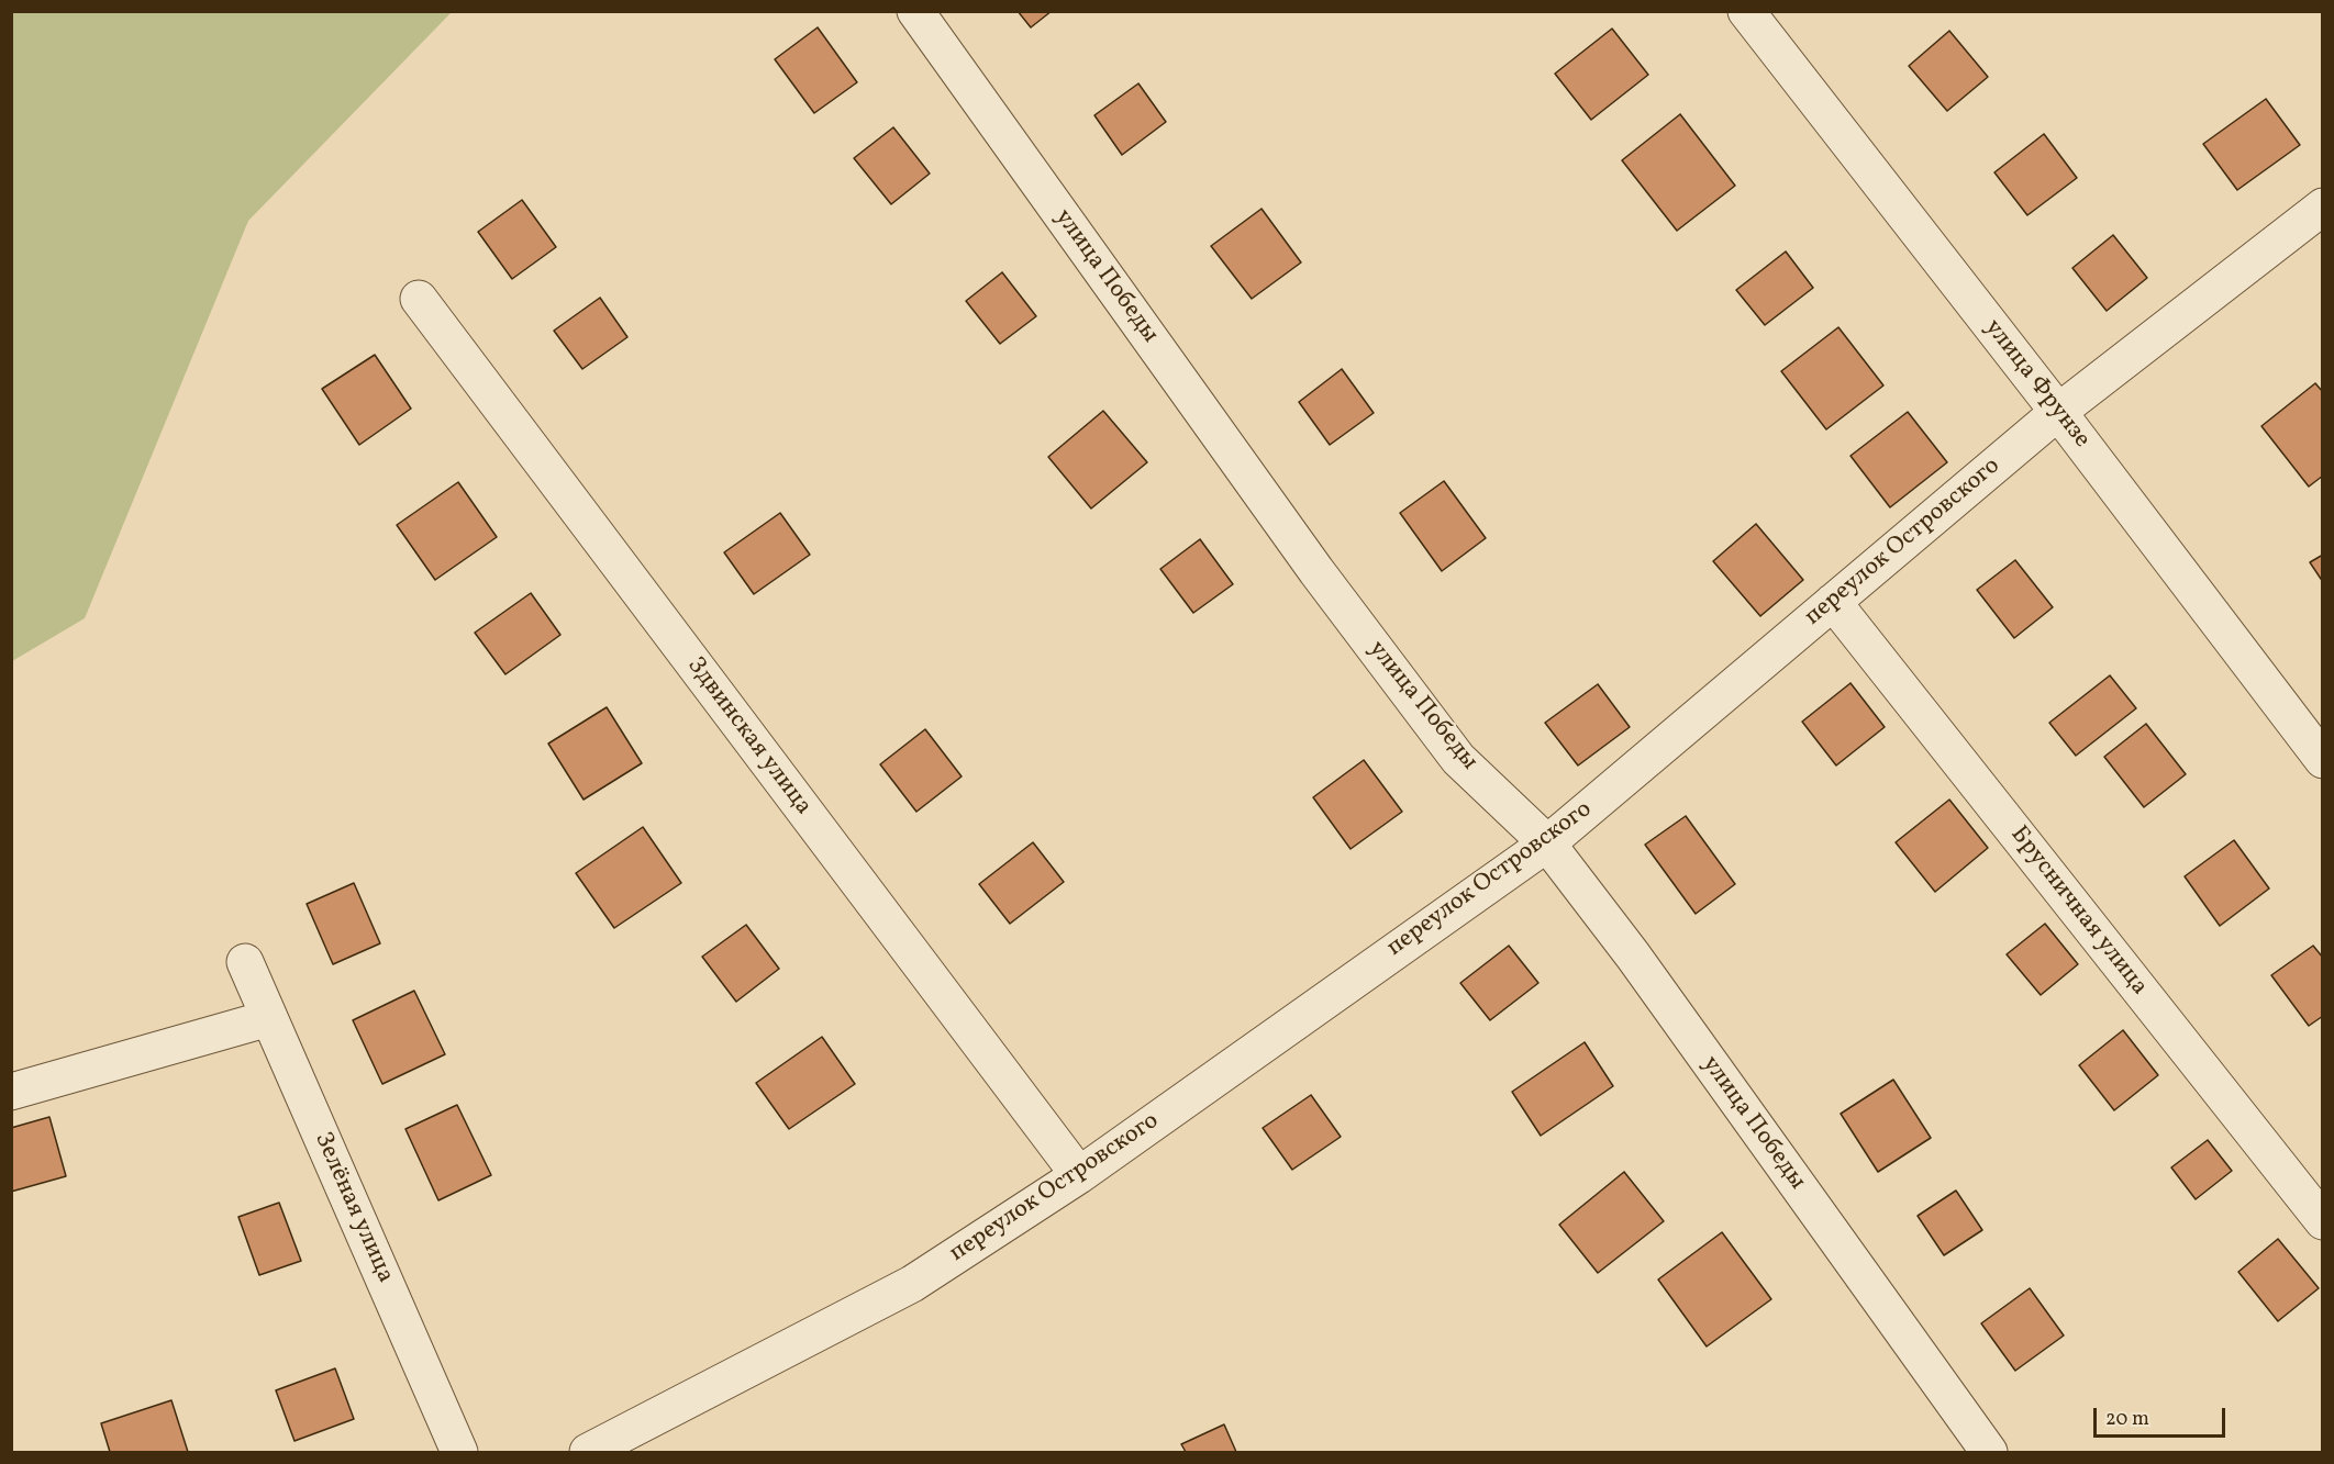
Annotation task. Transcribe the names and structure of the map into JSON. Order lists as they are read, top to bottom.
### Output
{
  "streets": {
    "street": [
      "улица Победы",
      "улица Фрунзе",
      "переулок Островского",
      "Здвинская улица",
      "Брусничная улица",
      "Зелёная улица"
    ]
  },
  "crossings": [
    ["улица Победы", "переулок Островского"],
    ["улица Фрунзе", "переулок Островского"],
    ["переулок Островского", "Здвинская улица"],
    ["переулок Островского", "Брусничная улица"]
  ],
  "scale_bar": "20 m"
}
